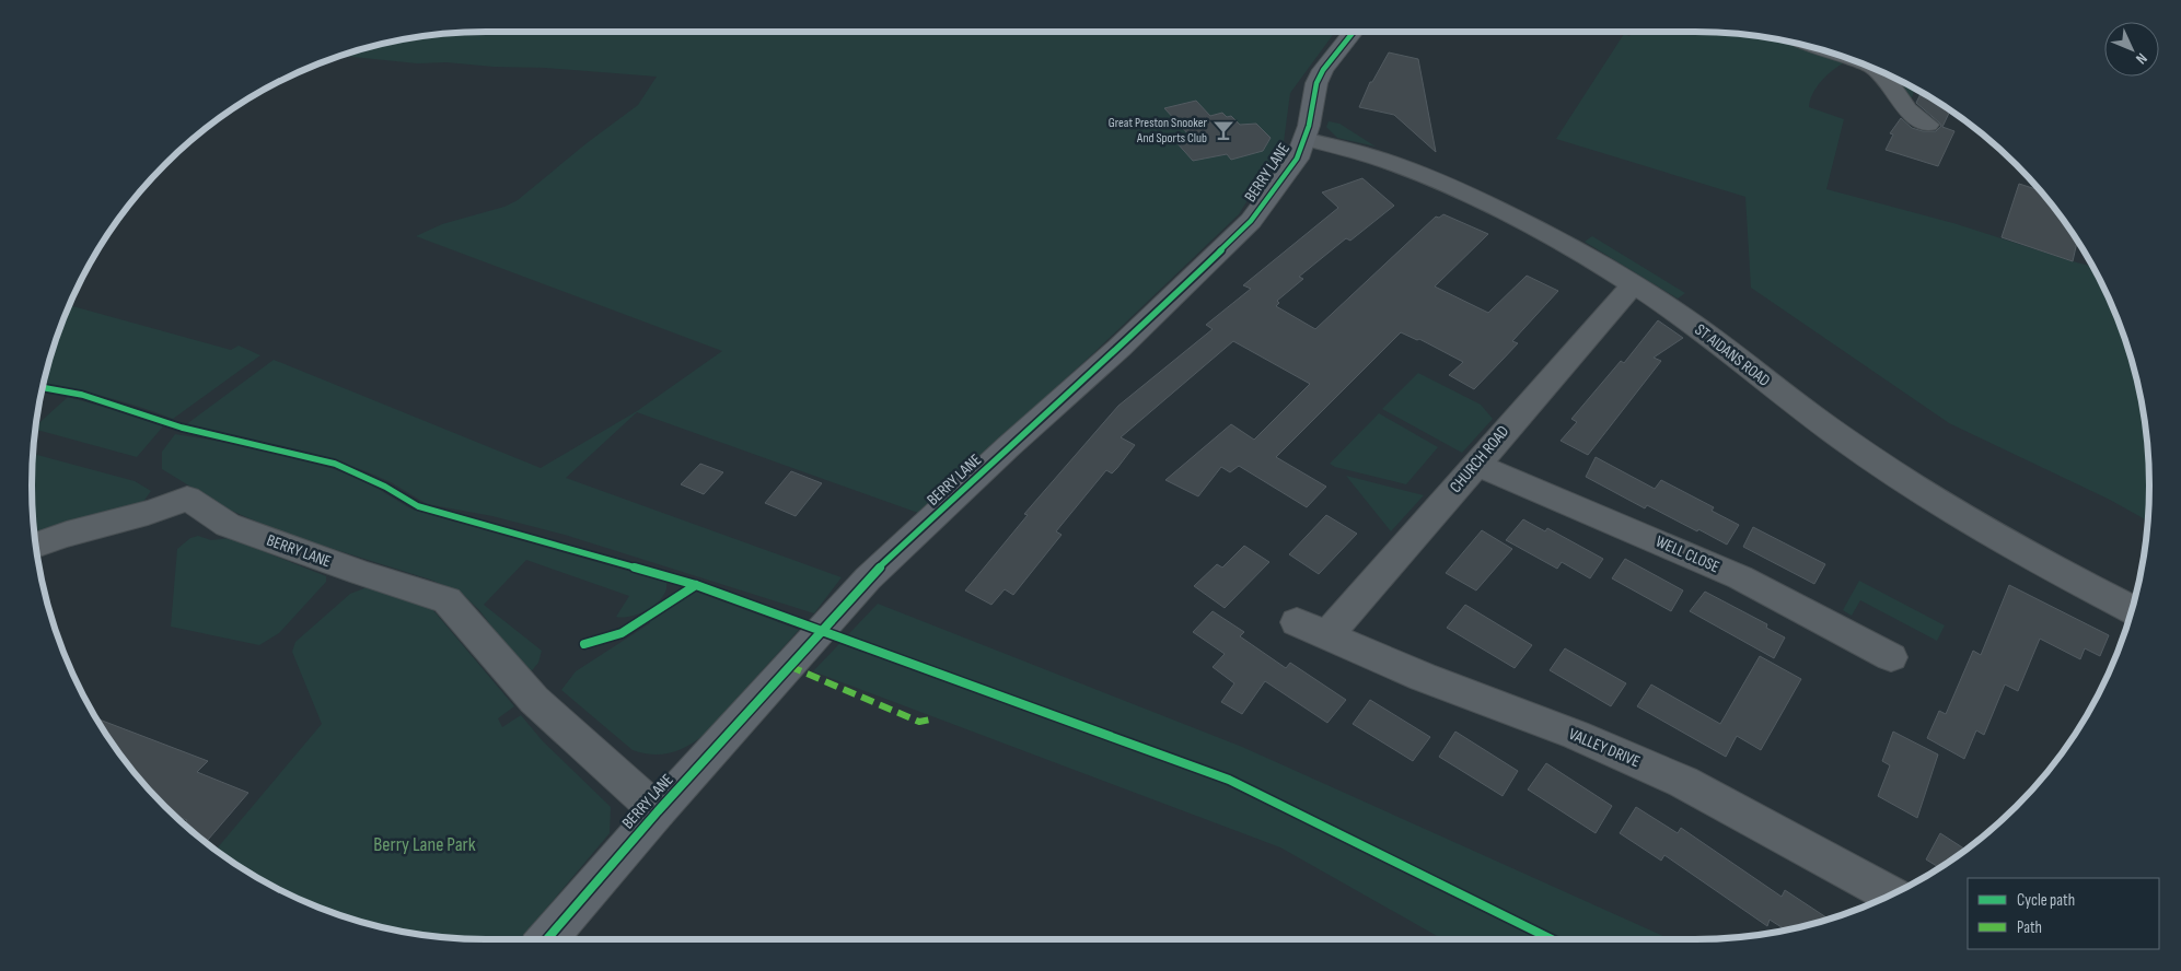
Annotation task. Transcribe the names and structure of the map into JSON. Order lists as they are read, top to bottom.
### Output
{
  "streets": {
    "street": [
      "BERRY LANE",
      "ST AIDANS ROAD",
      "CHURCH ROAD",
      "WELL CLOSE",
      "VALLEY DRIVE"
    ]
  },
  "crossings": [
    ["BERRY LANE", "ST AIDANS ROAD"],
    ["ST AIDANS ROAD", "CHURCH ROAD"],
    ["CHURCH ROAD", "WELL CLOSE"],
    ["CHURCH ROAD", "VALLEY DRIVE"]
  ],
  "parks": ["Berry Lane Park"],
  "places": {
    "bar": ["Great Preston Snooker And Sports Club"]
  },
  "legend": ["Cycle path", "Path"],
  "north": "bottom right"
}
